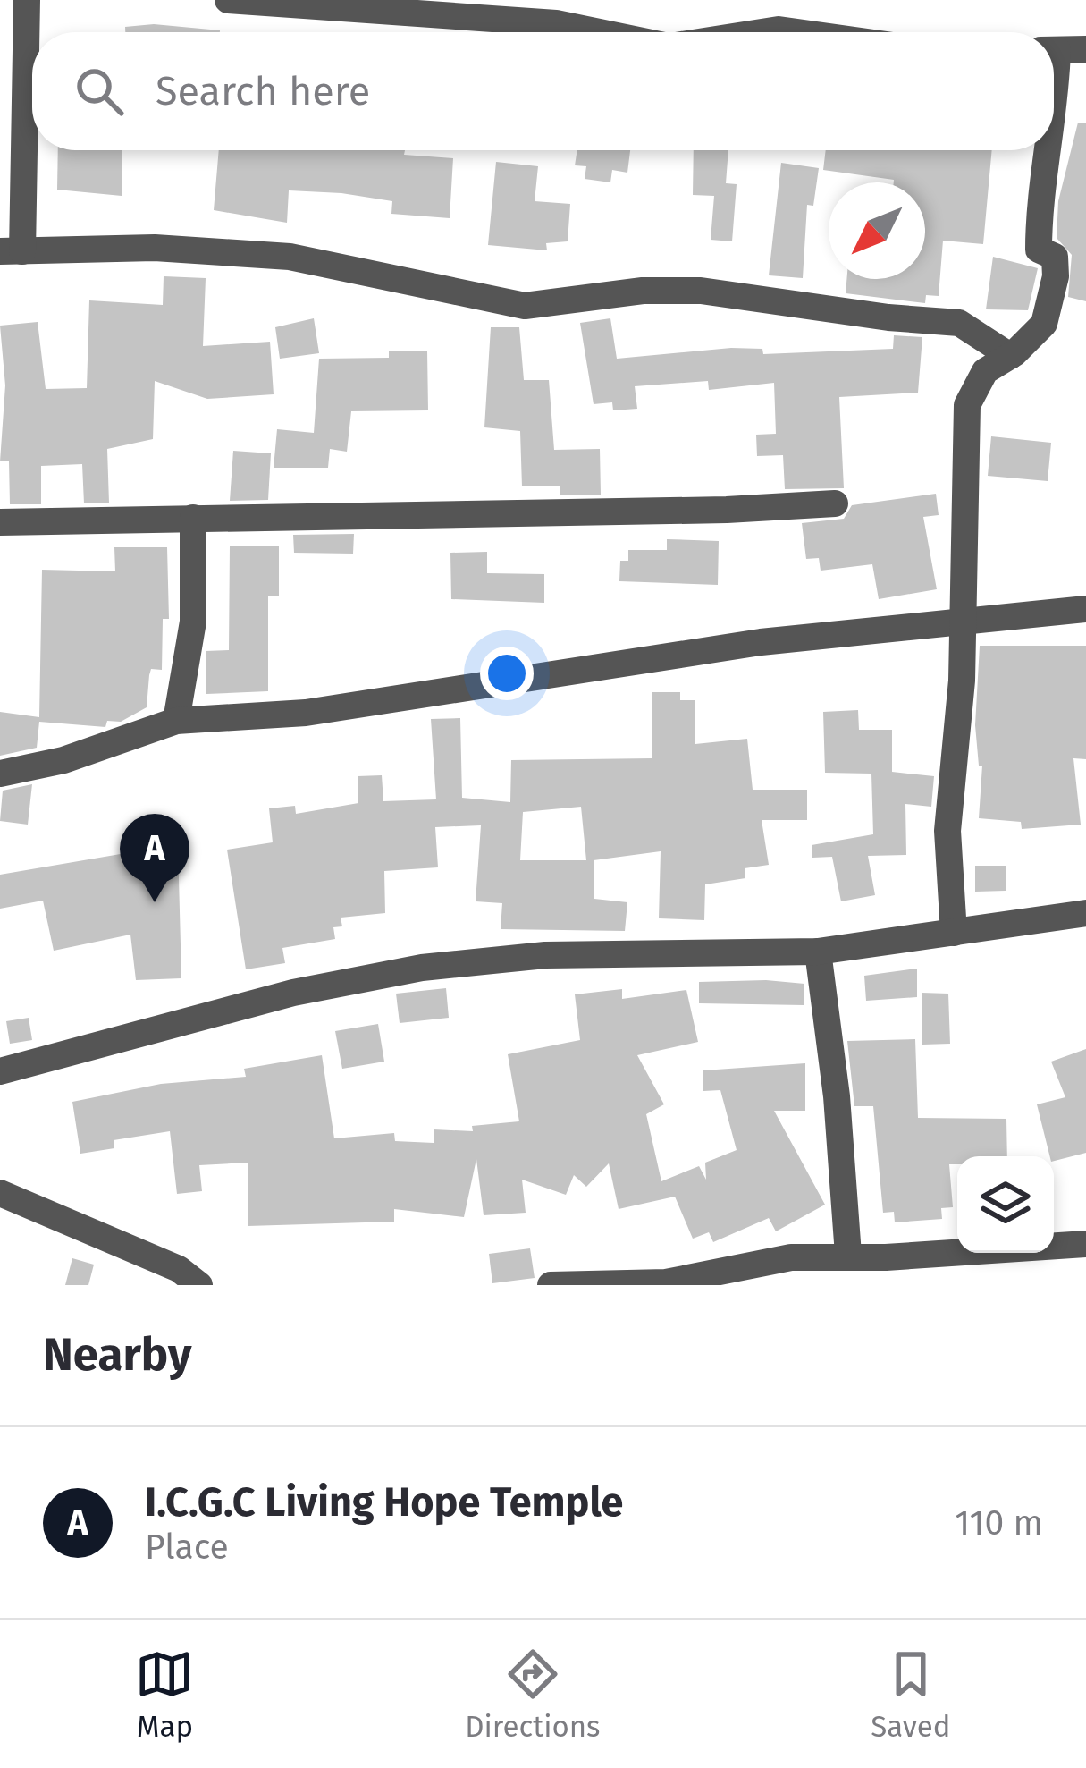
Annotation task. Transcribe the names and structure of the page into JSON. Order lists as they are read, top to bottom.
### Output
{
  "north": "bottom left",
  "page": {
    "search": "Search here",
    "pins": "A",
    "heading": "Nearby",
    "list": [
      {
        "mark": "A",
        "name": "I.C.G.C Living Hope Temple",
        "note": "Place",
        "value": "110 m"
      }
    ],
    "nav": ["Map", "Directions", "Saved"]
  }
}
